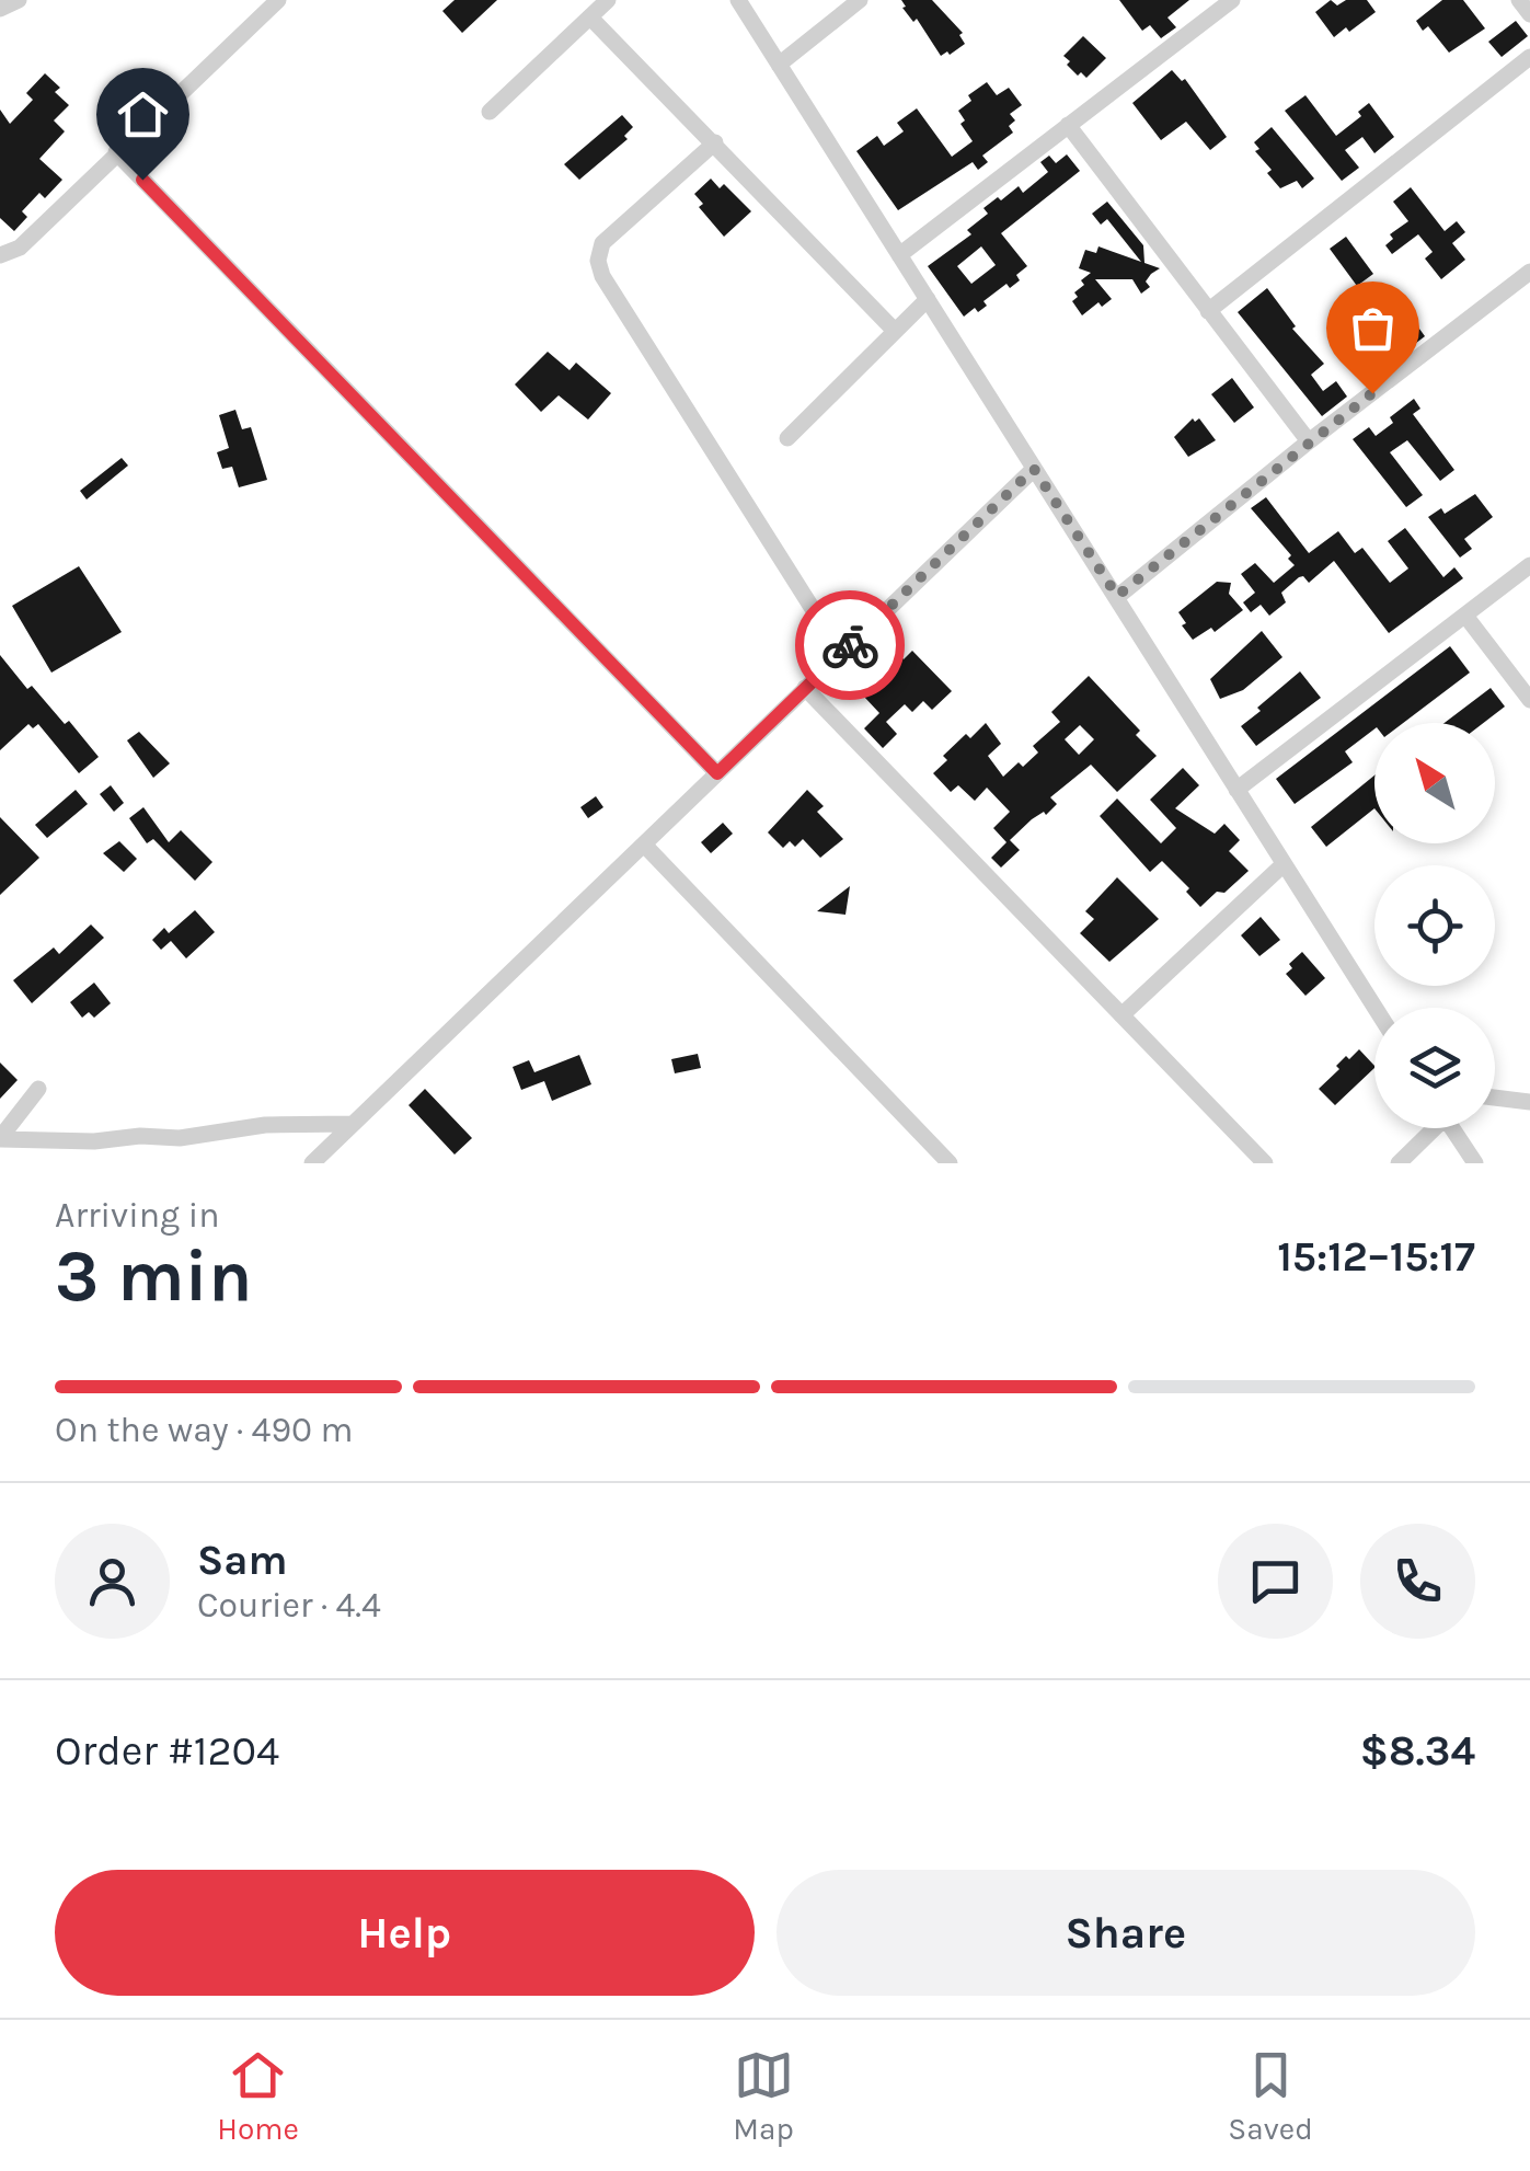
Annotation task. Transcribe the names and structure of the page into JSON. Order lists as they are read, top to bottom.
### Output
{
  "north": "top left",
  "page": {
    "heading": ["3 min", "Arriving in", "15:12–15:17"],
    "panel": [
      "Sam",
      "Courier · 4.4",
      "Order #1204",
      "$8.34"
    ],
    "bar": "On the way · 490 m",
    "buttons": ["Help", "Share"],
    "tabs": ["Home", "Map", "Saved"]
  }
}
